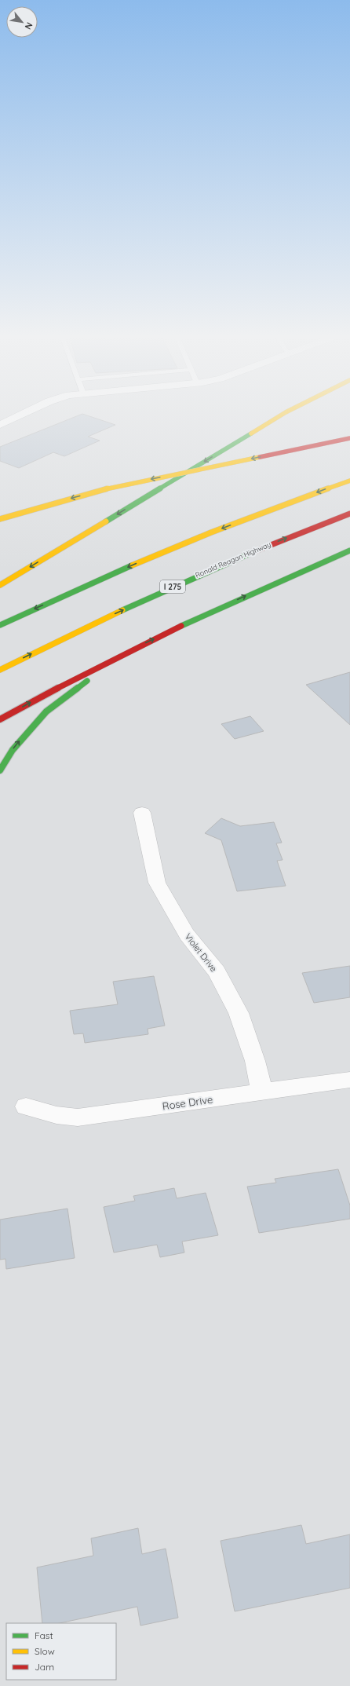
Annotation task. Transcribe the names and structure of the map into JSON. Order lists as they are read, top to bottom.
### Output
{
  "streets": {
    "highway": ["Ronald Reagan Highway", "I 275"],
    "street": ["Violet Drive", "Rose Drive"]
  },
  "crossings": [
    ["Violet Drive", "Rose Drive"]
  ],
  "legend": ["Fast", "Slow", "Jam"],
  "north": "bottom right"
}
